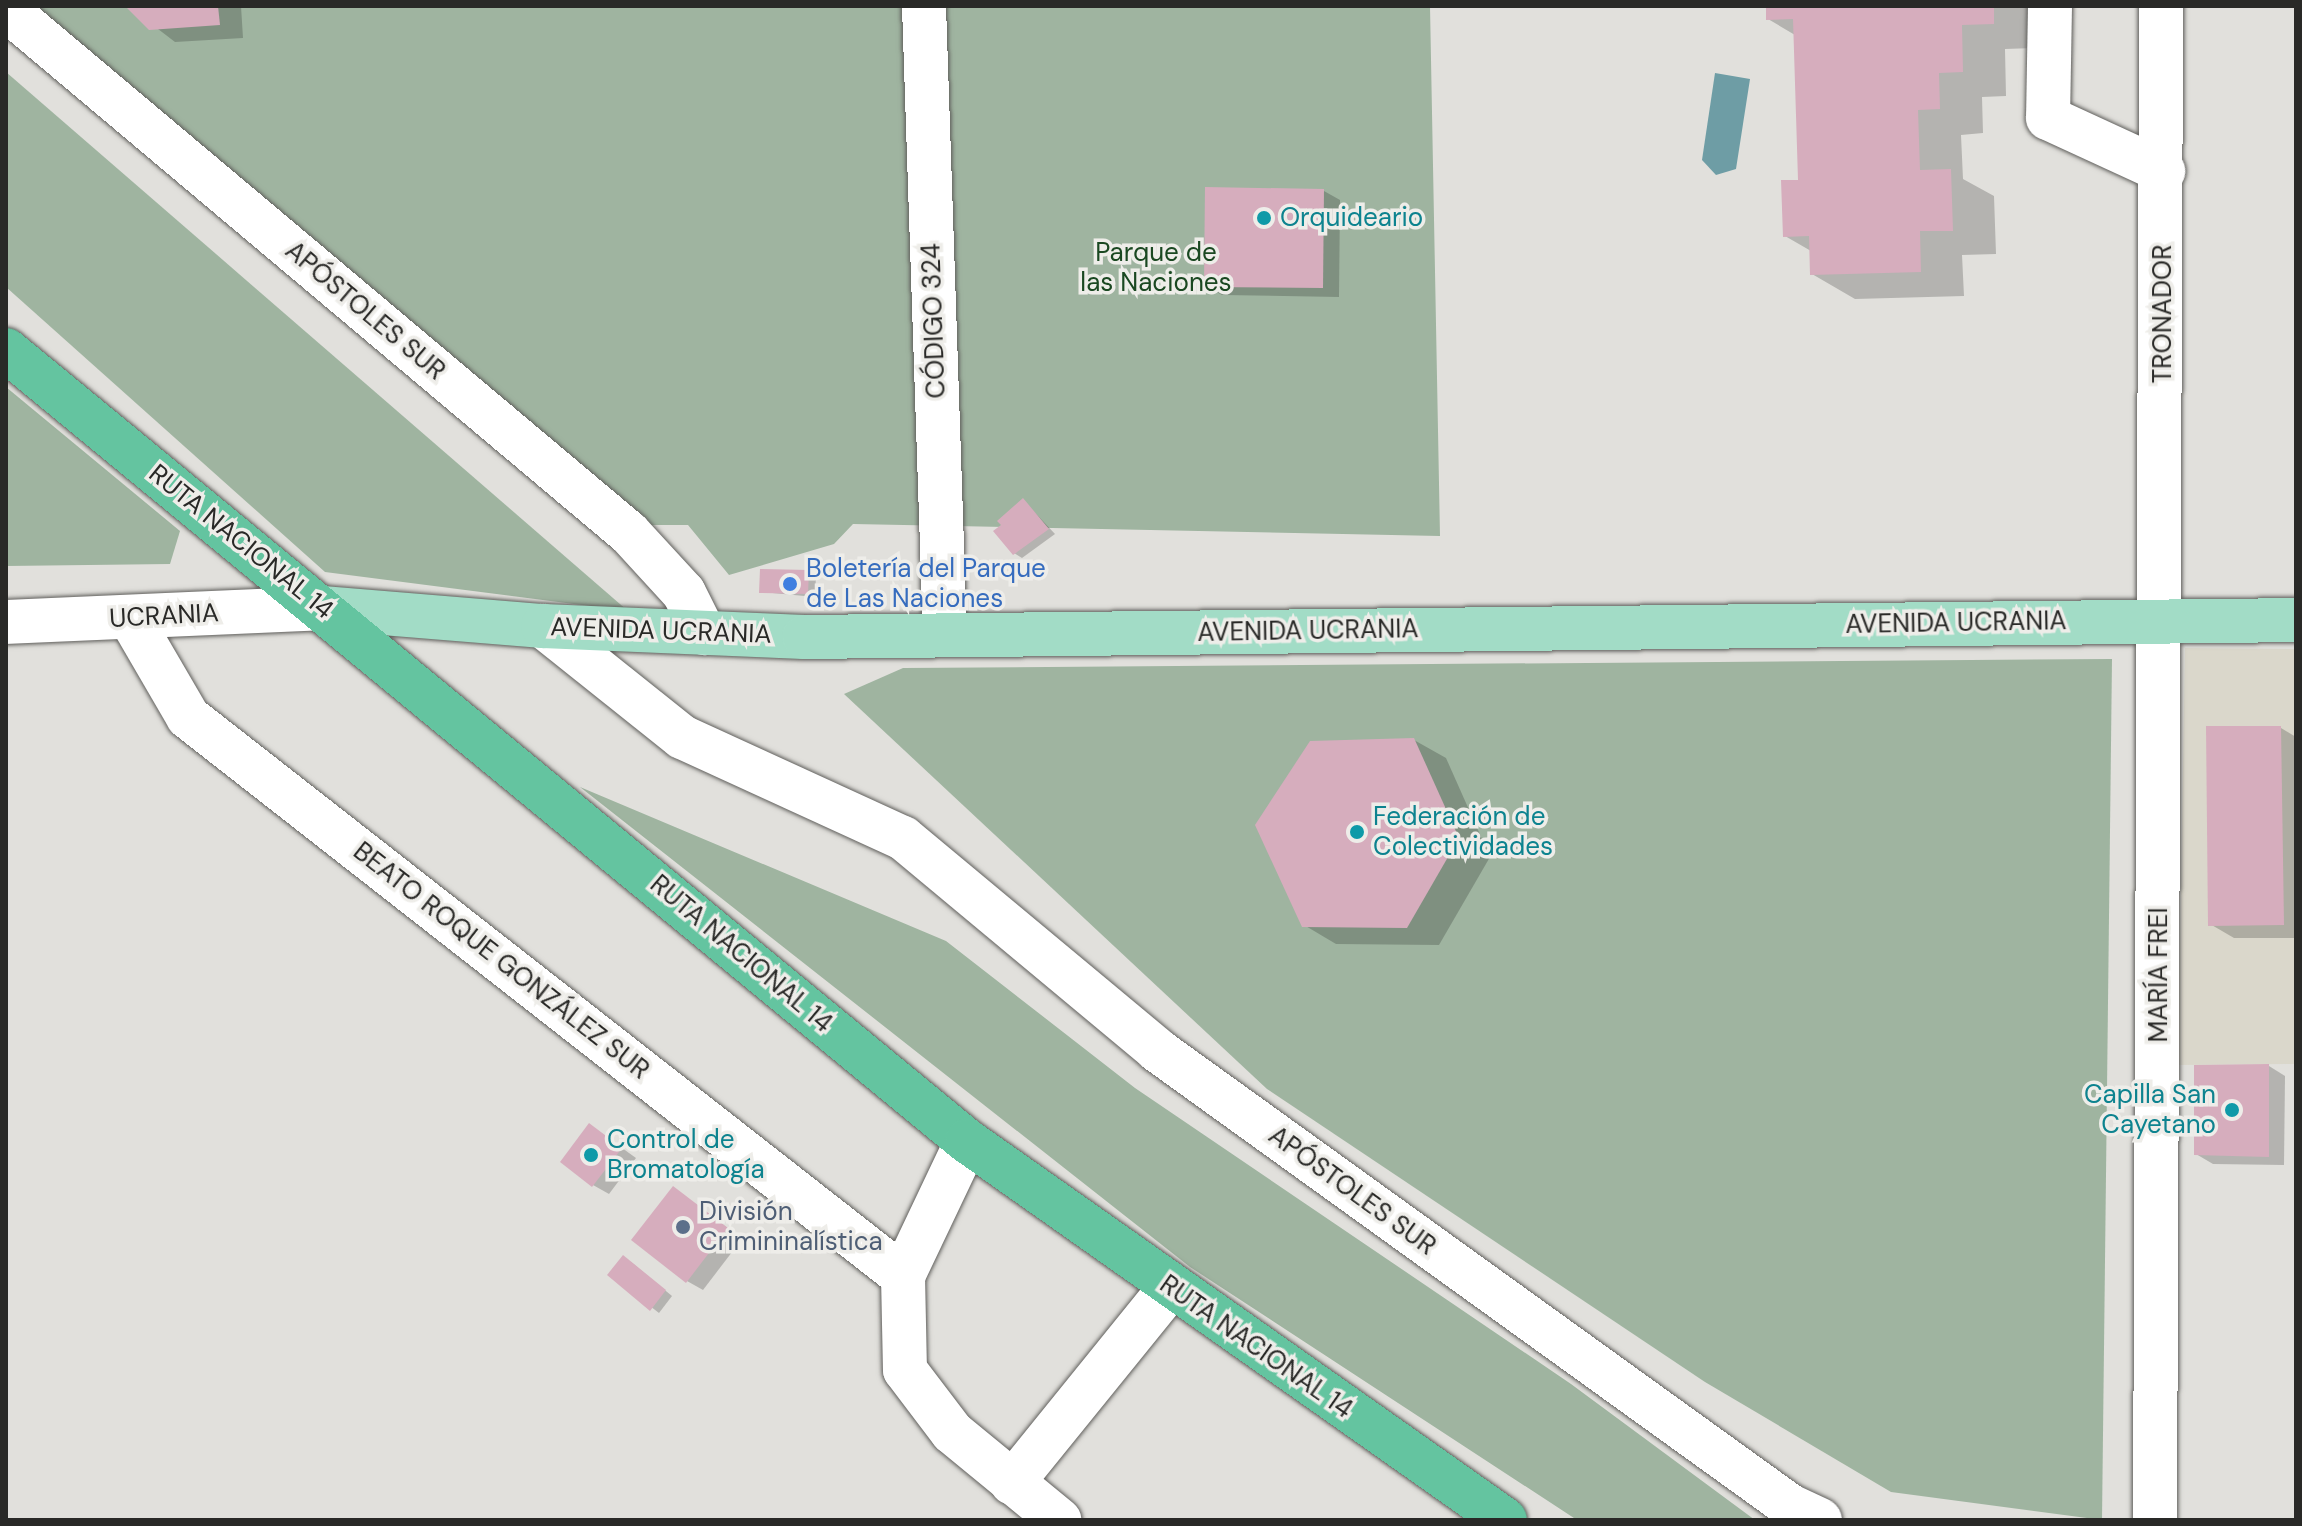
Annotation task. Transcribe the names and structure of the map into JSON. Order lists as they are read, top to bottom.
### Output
{
  "streets": {
    "highway": ["RUTA NACIONAL 14"],
    "main road": ["AVENIDA UCRANIA"],
    "street": [
      "APÓSTOLES SUR",
      "TRONADOR",
      "CÓDIGO 324",
      "UCRANIA",
      "BEATO ROQUE GONZÁLEZ SUR",
      "MARÍA FREI"
    ]
  },
  "crossings": [
    ["APÓSTOLES SUR", "AVENIDA UCRANIA"],
    ["TRONADOR", "AVENIDA UCRANIA"],
    ["TRONADOR", "MARÍA FREI"],
    ["CÓDIGO 324", "AVENIDA UCRANIA"],
    ["RUTA NACIONAL 14", "UCRANIA"],
    ["RUTA NACIONAL 14", "AVENIDA UCRANIA"],
    ["UCRANIA", "AVENIDA UCRANIA"],
    ["UCRANIA", "BEATO ROQUE GONZÁLEZ SUR"],
    ["AVENIDA UCRANIA", "MARÍA FREI"]
  ],
  "parks": ["Parque de las Naciones"],
  "places": [
    "Orquideario",
    "Boletería del Parque de Las Naciones",
    "Federación de Colectividades",
    "Capilla San Cayetano",
    "Control de Bromatología",
    "División Crimininalística"
  ]
}
